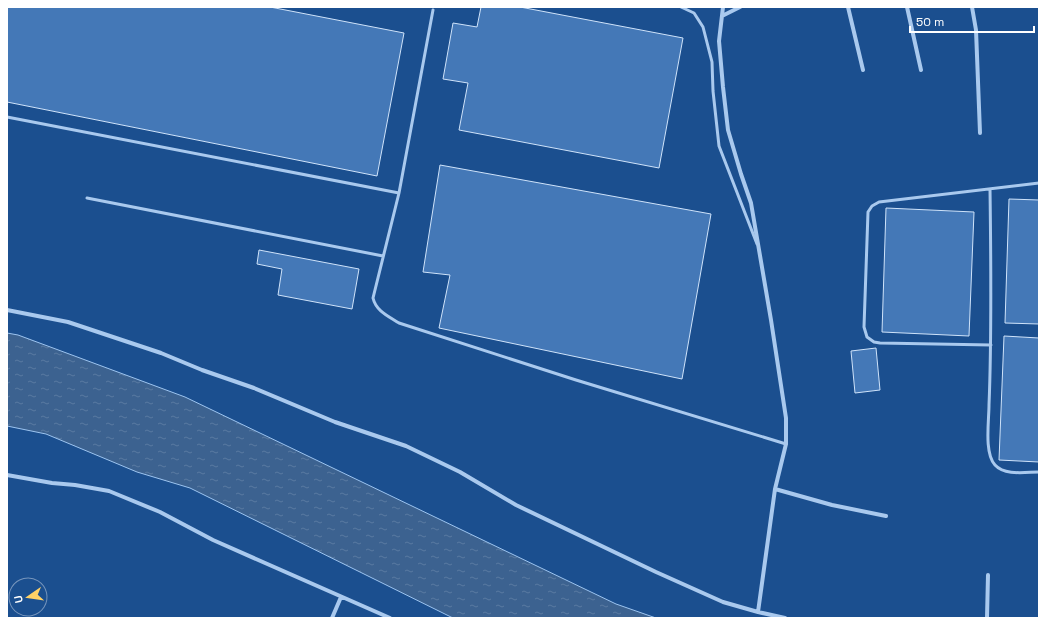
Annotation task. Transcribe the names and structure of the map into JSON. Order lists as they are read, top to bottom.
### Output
{
  "scale_bar": "50 m",
  "north": "left"
}
